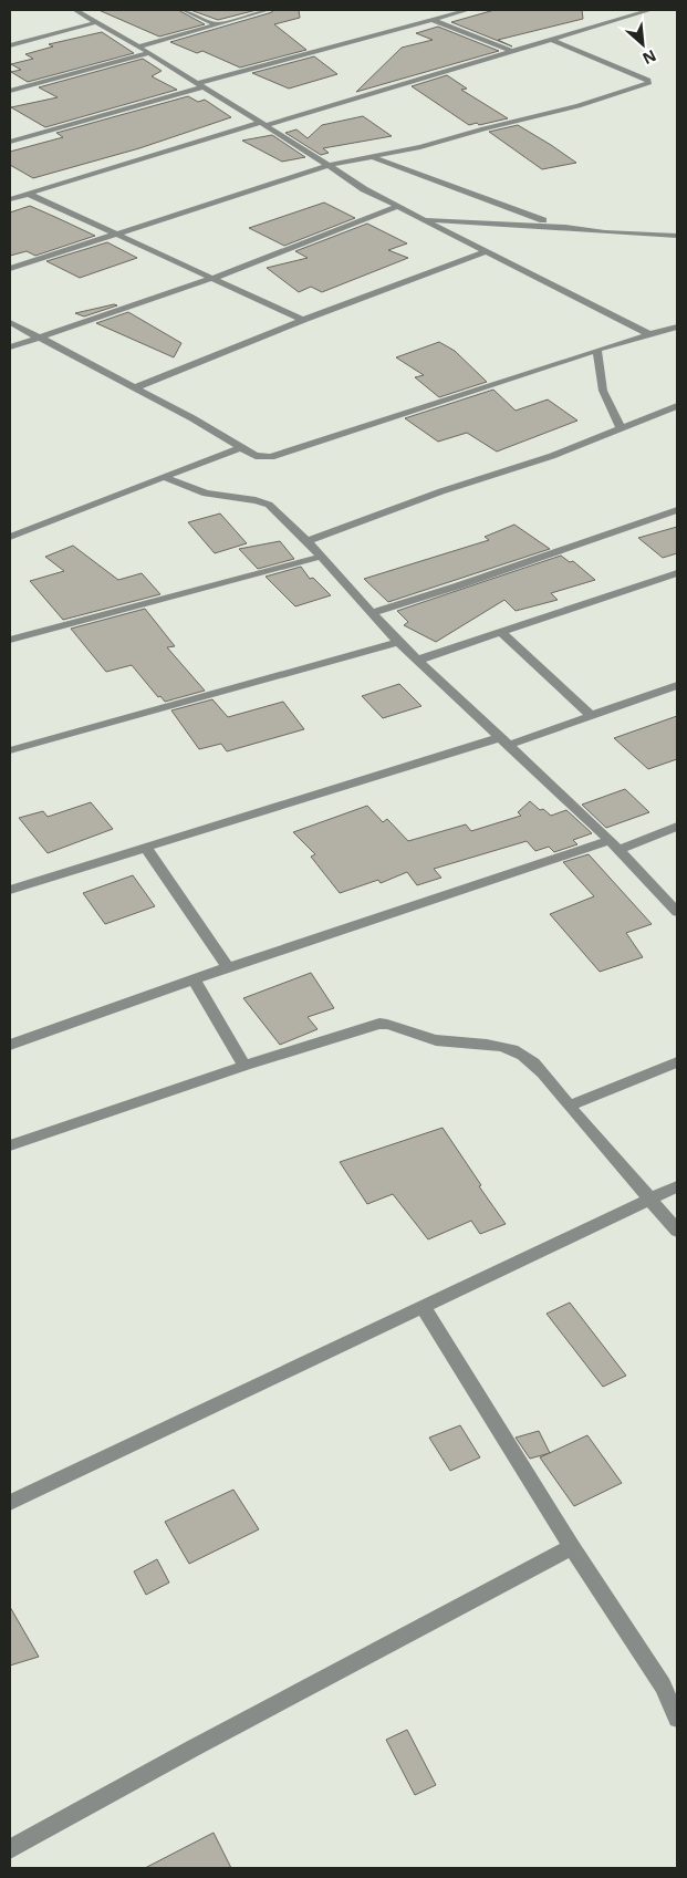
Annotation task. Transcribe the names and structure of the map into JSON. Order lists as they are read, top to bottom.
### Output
{
  "north": "bottom right"
}
